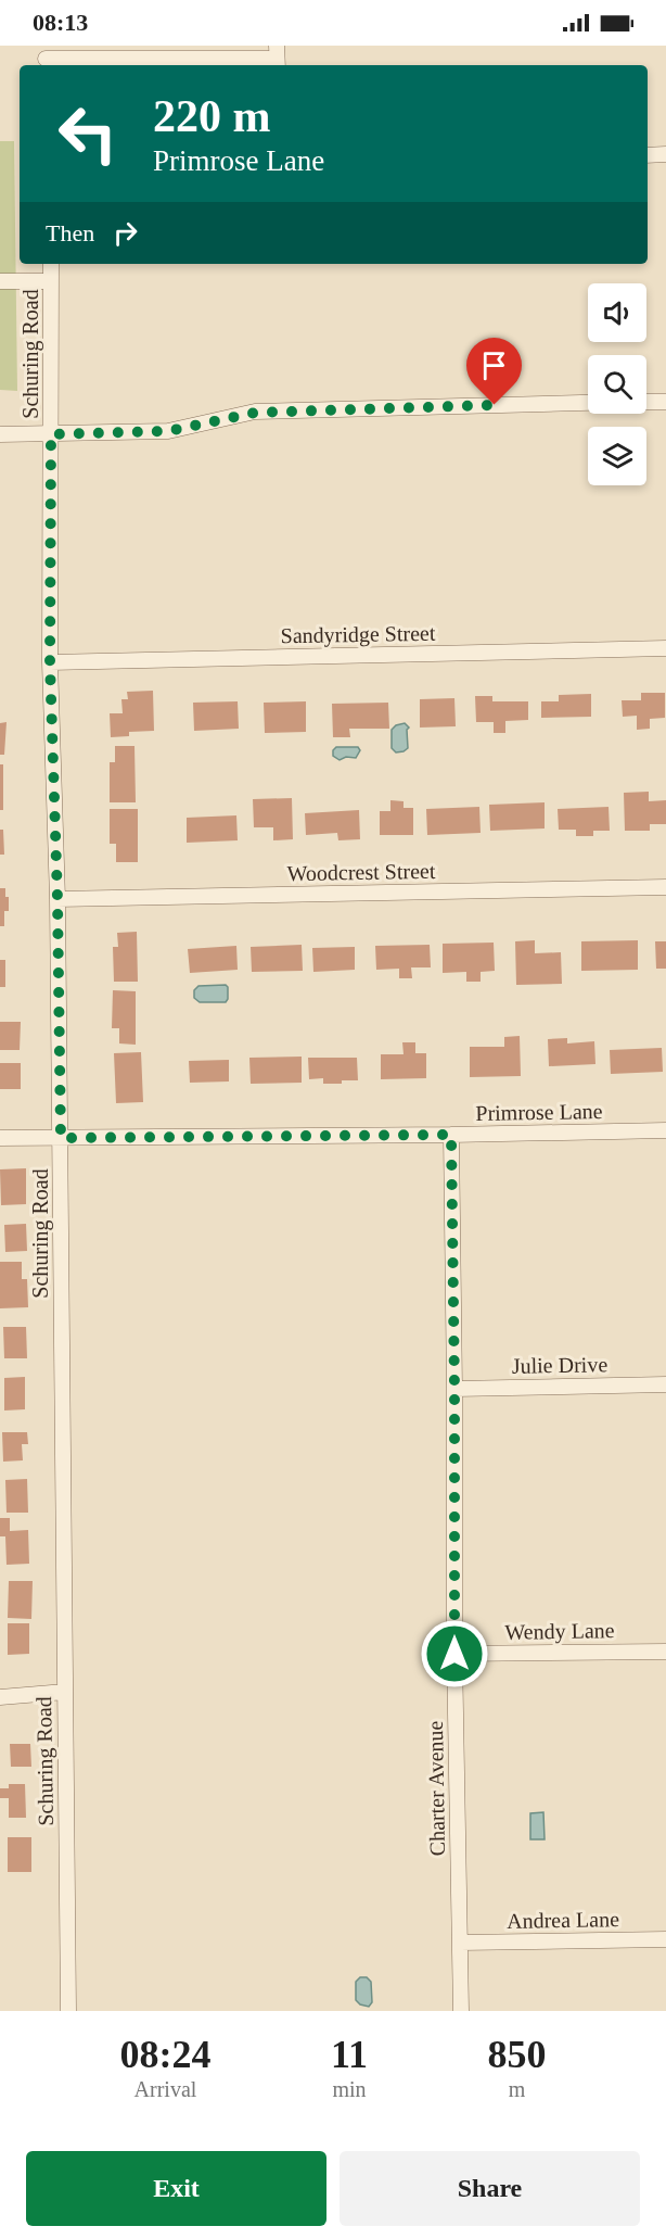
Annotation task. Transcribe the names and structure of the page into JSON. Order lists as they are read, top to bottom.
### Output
{
  "streets": {
    "street": [
      "Schuring Road",
      "Sandyridge Street",
      "Woodcrest Street",
      "Primrose Lane",
      "Julie Drive",
      "Wendy Lane",
      "Charter Avenue",
      "Andrea Lane"
    ]
  },
  "crossings": [
    ["Schuring Road", "Sandyridge Street"],
    ["Schuring Road", "Woodcrest Street"],
    ["Schuring Road", "Primrose Lane"],
    ["Primrose Lane", "Charter Avenue"],
    ["Julie Drive", "Charter Avenue"],
    ["Wendy Lane", "Charter Avenue"],
    ["Charter Avenue", "Andrea Lane"]
  ],
  "page": {
    "status": "08:13",
    "turn": ["220 m", "Primrose Lane"],
    "then": "Then",
    "eta": [
      "08:24",
      "Arrival",
      "11",
      "min",
      "850",
      "m"
    ],
    "buttons": ["Exit", "Share"]
  }
}
